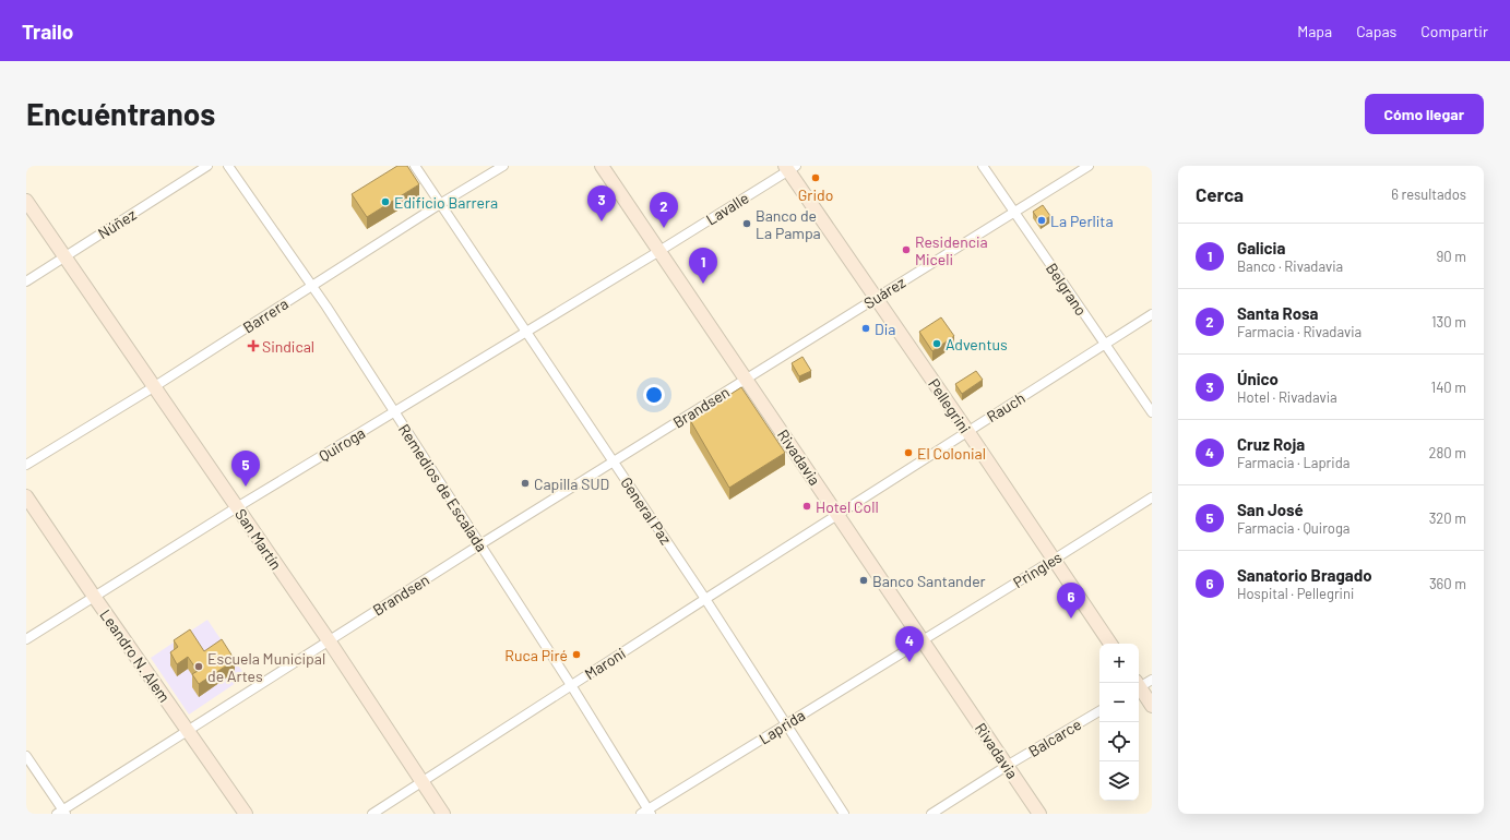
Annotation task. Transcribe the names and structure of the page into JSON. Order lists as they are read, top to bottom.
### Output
{
  "streets": {
    "main road": [
      "Pellegrini",
      "Rivadavia",
      "San Martín",
      "Leandro N. Alem"
    ],
    "street": [
      "Lavalle",
      "Núñez",
      "Belgrano",
      "Suárez",
      "Barrera",
      "Brandsen",
      "Rauch",
      "Quiroga",
      "Remedios de Escalada",
      "General Paz",
      "Pringles",
      "Maroni",
      "Laprida",
      "Balcarce"
    ]
  },
  "crossings": [
    ["Lavalle", "Pellegrini"],
    ["Lavalle", "Quiroga"],
    ["Lavalle", "Rivadavia"],
    ["Núñez", "San Martín"],
    ["Belgrano", "Suárez"],
    ["Belgrano", "Rauch"],
    ["Suárez", "Pellegrini"],
    ["Suárez", "Brandsen"],
    ["Suárez", "Rivadavia"],
    ["Barrera", "Remedios de Escalada"],
    ["Barrera", "General Paz"],
    ["Barrera", "San Martín"],
    ["Pellegrini", "Rauch"],
    ["Pellegrini", "Pringles"],
    ["Brandsen", "Rivadavia"],
    ["Brandsen", "Remedios de Escalada"],
    ["Brandsen", "General Paz"],
    ["Brandsen", "San Martín"],
    ["Brandsen", "Leandro N. Alem"],
    ["Rauch", "Rivadavia"],
    ["Rauch", "Maroni"],
    ["Quiroga", "Rivadavia"],
    ["Quiroga", "Remedios de Escalada"],
    ["Quiroga", "General Paz"],
    ["Quiroga", "San Martín"],
    ["Quiroga", "Leandro N. Alem"],
    ["Rivadavia", "Pringles"],
    ["Rivadavia", "Maroni"],
    ["Rivadavia", "Laprida"],
    ["Rivadavia", "Balcarce"],
    ["Remedios de Escalada", "Maroni"],
    ["Remedios de Escalada", "Laprida"],
    ["General Paz", "Maroni"],
    ["General Paz", "Laprida"],
    ["San Martín", "Maroni"],
    ["Pringles", "Laprida"]
  ],
  "places": {
    "other": [
      "Grido",
      "Edificio Barrera",
      "La Perlita",
      "Banco de La Pampa",
      "Residencia Miceli",
      "Dia",
      "Adventus",
      "El Colonial",
      "Capilla SUD",
      "Hotel Coll",
      "Banco Santander",
      "Ruca Piré",
      "Escuela Municipal de Artes"
    ],
    "health": ["Sindical"]
  },
  "page": {
    "header": "Trailo",
    "nav": ["Mapa", "Capas", "Compartir"],
    "buttons": "Cómo llegar",
    "title": "Encuéntranos",
    "heading": ["Cerca", "6 resultados"],
    "pins": [
      "3",
      "2",
      "1",
      "5",
      "6",
      "4"
    ],
    "list": [
      {
        "mark": "1",
        "name": "Galicia",
        "note": "Banco · Rivadavia",
        "value": "90 m"
      },
      {
        "mark": "2",
        "name": "Santa Rosa",
        "note": "Farmacia · Rivadavia",
        "value": "130 m"
      },
      {
        "mark": "3",
        "name": "Único",
        "note": "Hotel · Rivadavia",
        "value": "140 m"
      },
      {
        "mark": "4",
        "name": "Cruz Roja",
        "note": "Farmacia · Laprida",
        "value": "280 m"
      },
      {
        "mark": "5",
        "name": "San José",
        "note": "Farmacia · Quiroga",
        "value": "320 m"
      },
      {
        "mark": "6",
        "name": "Sanatorio Bragado",
        "note": "Hospital · Pellegrini",
        "value": "360 m"
      }
    ],
    "map_buttons": ["+", "−"]
  }
}
